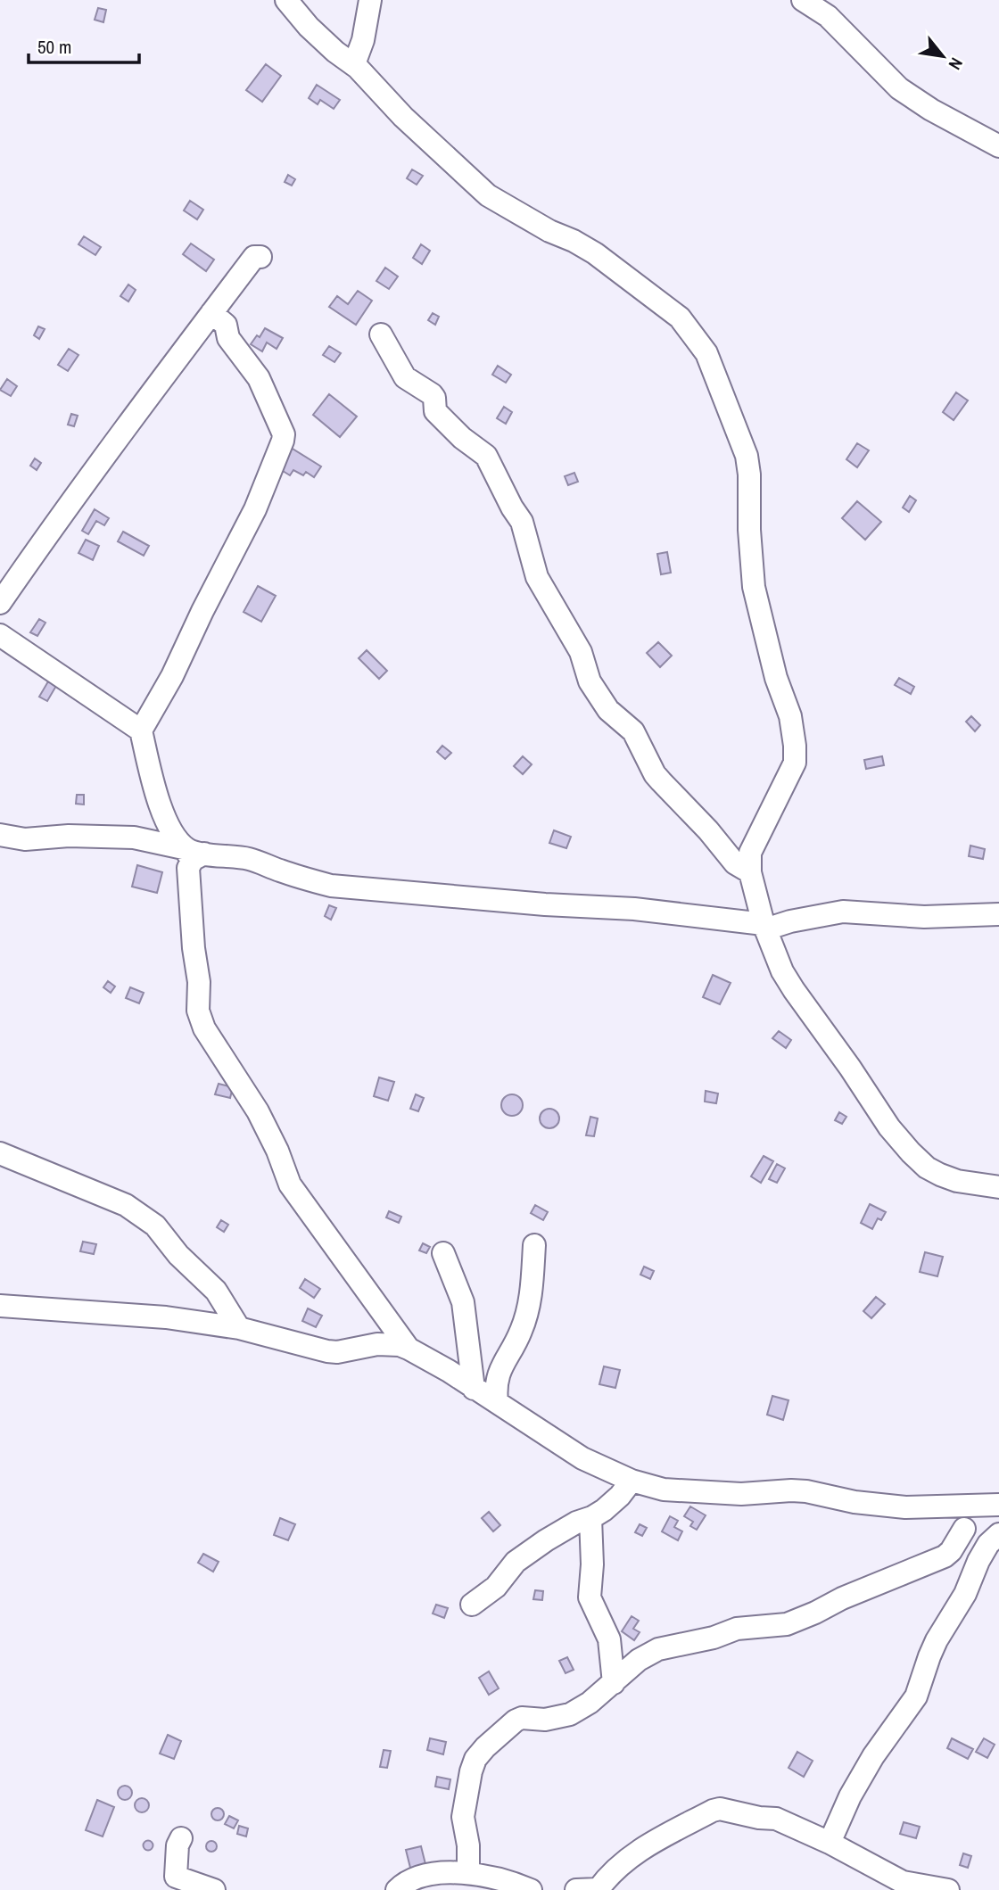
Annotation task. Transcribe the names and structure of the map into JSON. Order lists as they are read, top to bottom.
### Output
{
  "scale_bar": "50 m",
  "north": "bottom right"
}
